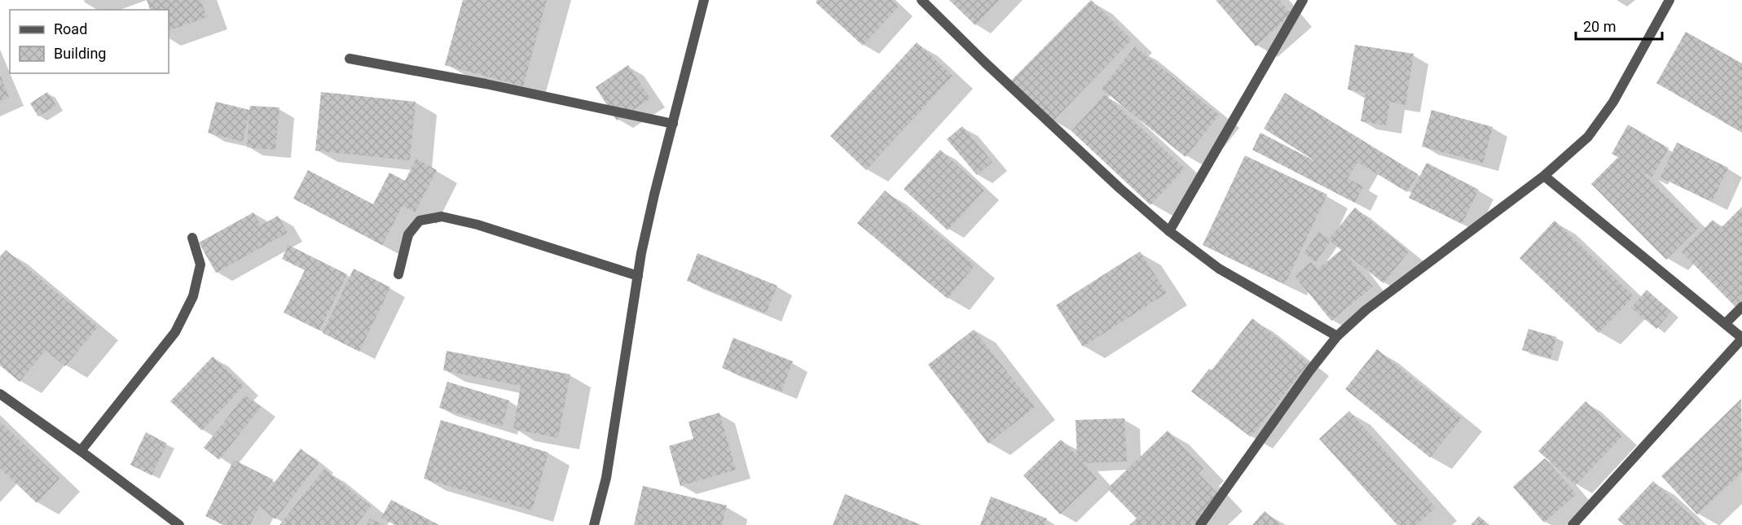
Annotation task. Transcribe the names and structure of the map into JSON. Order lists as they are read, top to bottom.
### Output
{
  "legend": ["Road", "Building"],
  "scale_bar": "20 m"
}
